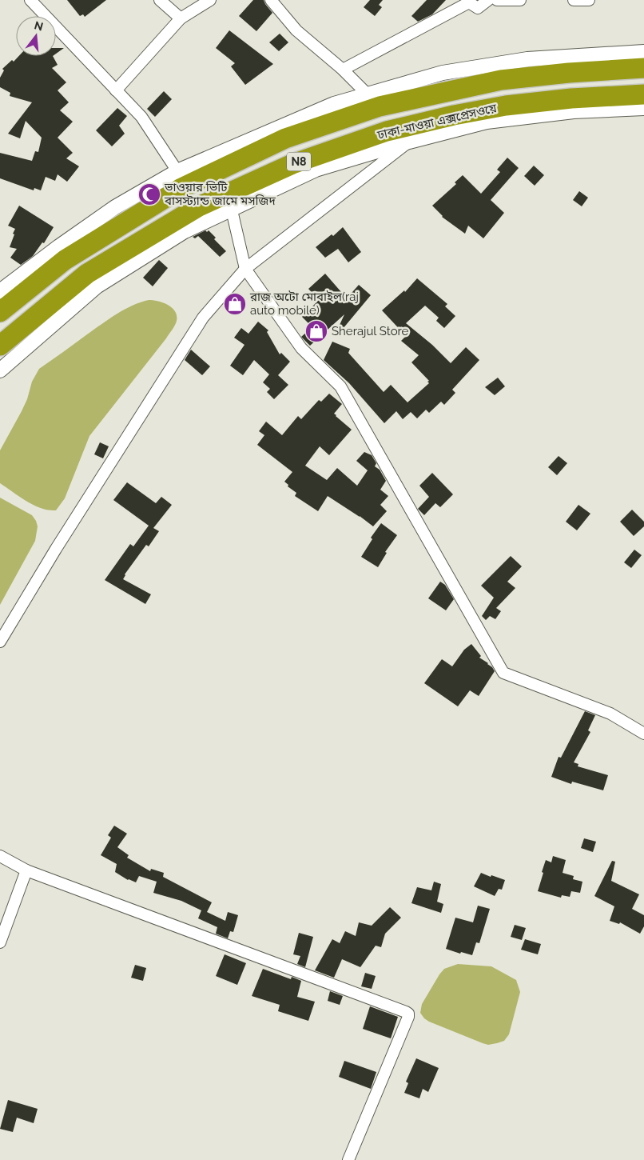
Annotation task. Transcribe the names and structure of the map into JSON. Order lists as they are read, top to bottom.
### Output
{
  "streets": {
    "highway": ["ঢাকা-মাওয়া এক্সপ্রেসওয়ে", "N8"]
  },
  "places": {
    "mosque": ["ভাওয়ার ভিটি বাসস্ট্যান্ড জামে মসজিদ"],
    "shop": ["রাজ অটো মোবাইল(raj auto mobile)", "Sherajul Store"]
  },
  "north": "top"
}
